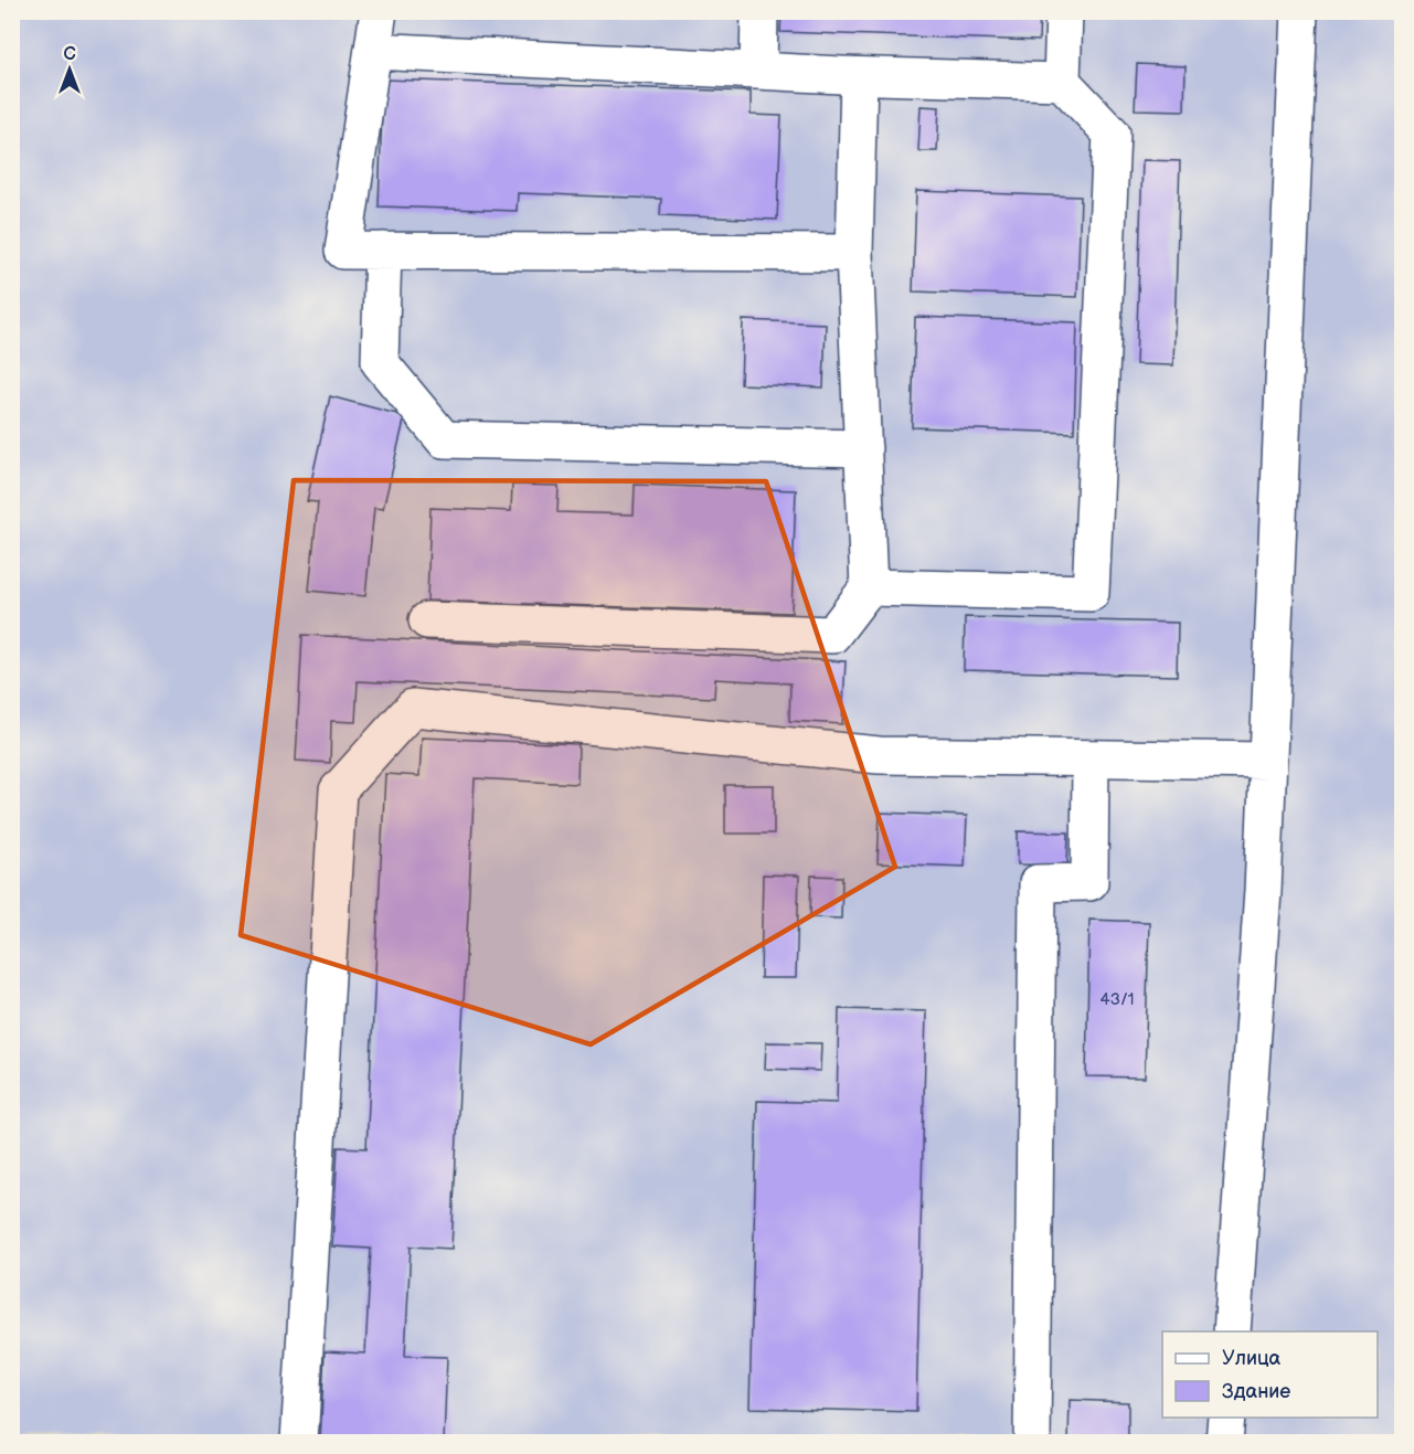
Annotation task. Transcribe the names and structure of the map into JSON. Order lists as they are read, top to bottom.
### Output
{
  "house_numbers": ["43/1"],
  "legend": ["Улица", "Здание"],
  "north": "top"
}
